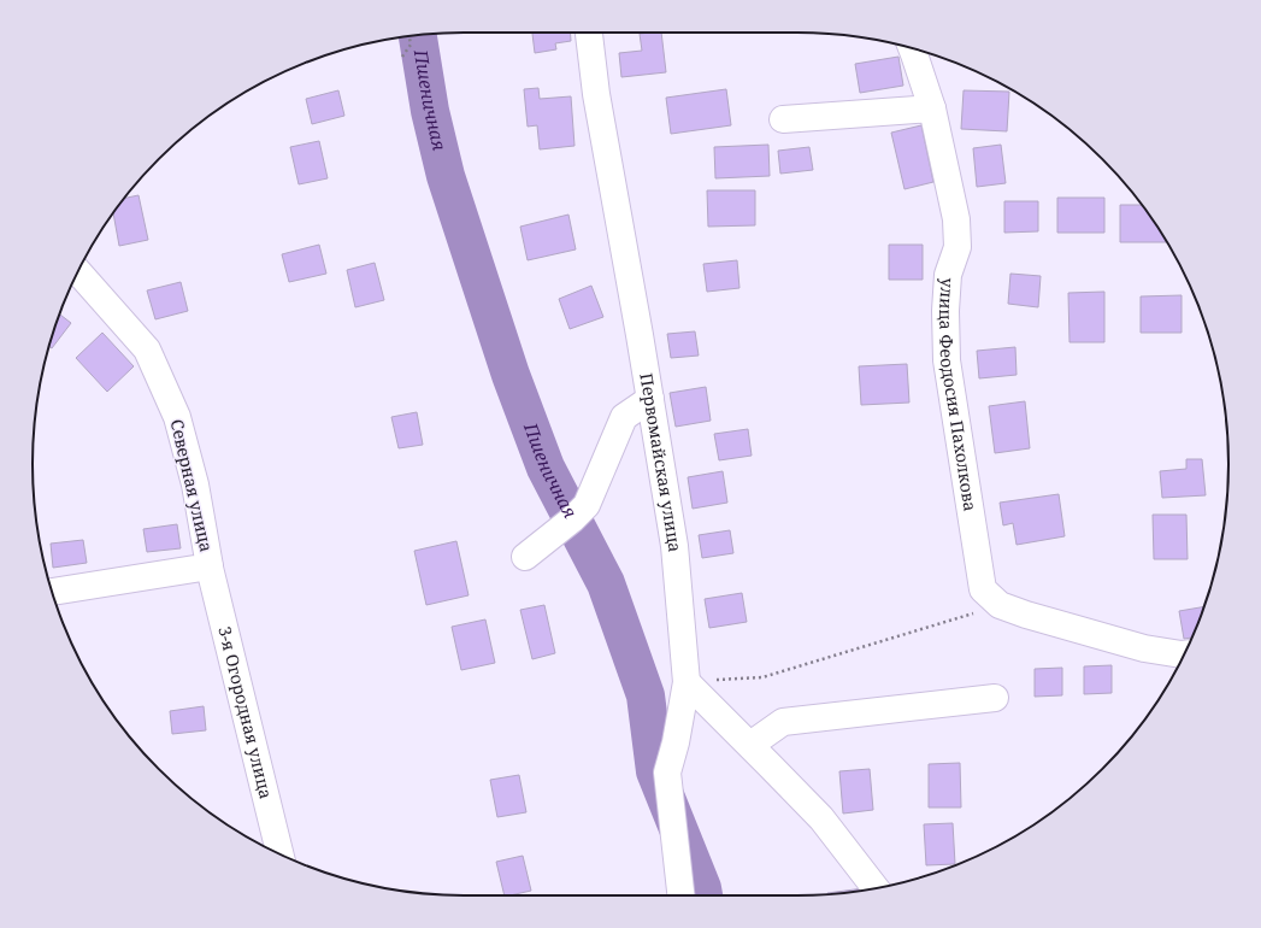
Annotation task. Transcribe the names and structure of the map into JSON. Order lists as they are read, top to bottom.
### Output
{
  "streets": {
    "street": [
      "улица Феодосия Пахолкова",
      "Первомайская улица",
      "Северная улица",
      "3-я Огородная улица"
    ]
  },
  "crossings": [
    ["Северная улица", "3-я Огородная улица"]
  ],
  "water": ["Пшеничная"]
}
